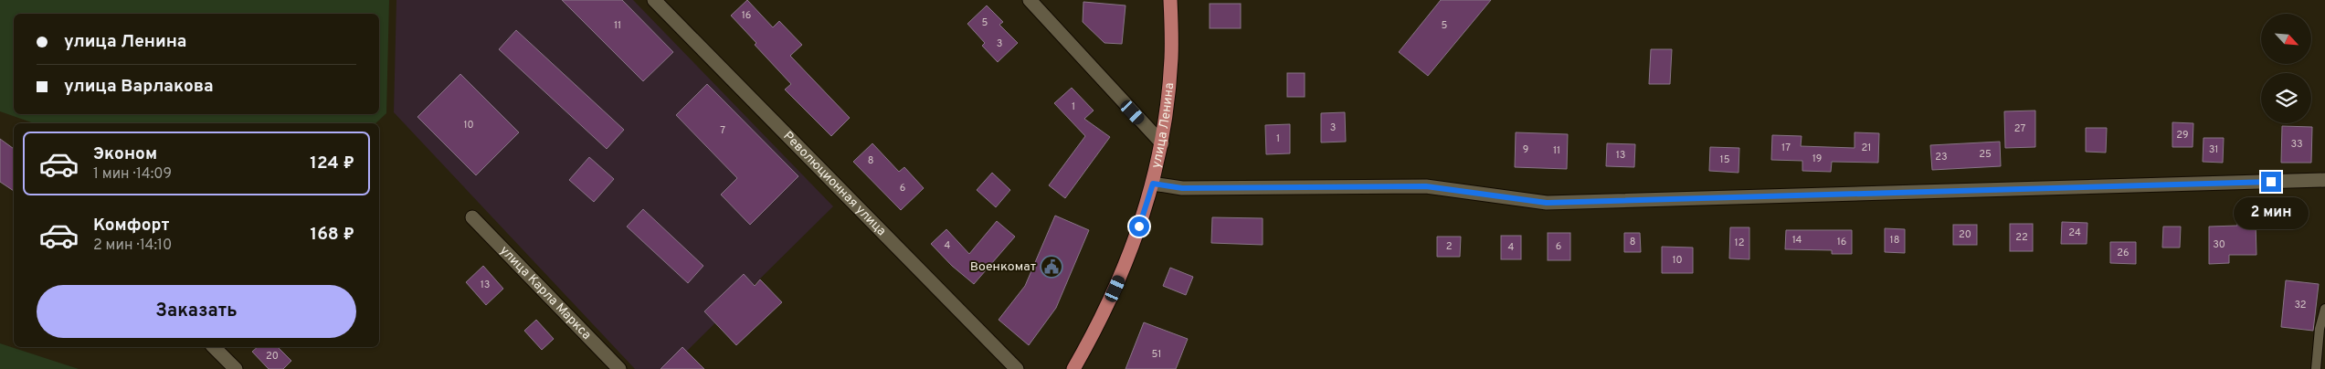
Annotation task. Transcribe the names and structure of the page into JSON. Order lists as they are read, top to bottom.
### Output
{
  "streets": {
    "main road": ["улица Ленина"],
    "street": ["Революционная улица", "улица Карла Маркса"]
  },
  "places": {
    "public building": ["Военкомат"]
  },
  "house_numbers": [
    "16",
    "5",
    "11",
    "5",
    "3",
    "1",
    "10",
    "3",
    "27",
    "7",
    "29",
    "1",
    "33",
    "17",
    "21",
    "9",
    "31",
    "11",
    "25",
    "13",
    "23",
    "19",
    "15",
    "8",
    "6",
    "24",
    "20",
    "22",
    "14",
    "18",
    "8",
    "16",
    "12",
    "30",
    "4",
    "2",
    "6",
    "4",
    "26",
    "10",
    "13",
    "32",
    "51",
    "20"
  ],
  "north": "bottom right",
  "page": {
    "banner": ["улица Ленина", "улица Варлакова"],
    "list": [
      {
        "name": "Эконом",
        "note": "1 мин · 14:09",
        "value": "124 ₽"
      },
      {
        "name": "Комфорт",
        "note": "2 мин · 14:10",
        "value": "168 ₽"
      }
    ],
    "bubble": "2 мин",
    "buttons": "Заказать"
  }
}
